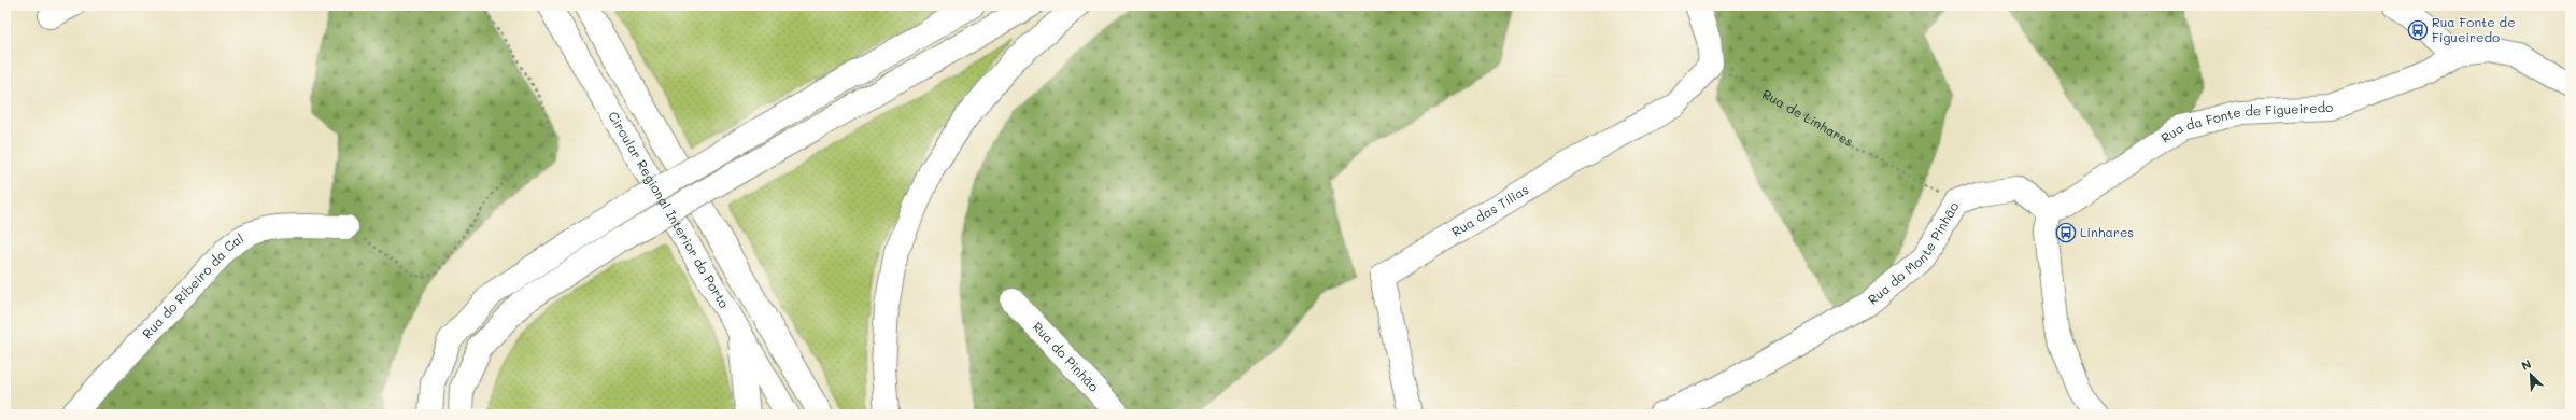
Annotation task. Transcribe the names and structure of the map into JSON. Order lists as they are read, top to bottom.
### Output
{
  "streets": {
    "main road": [
      "Rua da Fonte de Figueiredo",
      "Circular Regional Interior do Porto",
      "Rua das Tílias",
      "Rua do Monte Pinhão",
      "Rua do Ribeiro da Cal",
      "Rua do Pinhão"
    ],
    "path": ["Rua de Linhares"]
  },
  "crossings": [
    ["Rua de Linhares", "Rua das Tílias"],
    ["Rua de Linhares", "Rua do Monte Pinhão"],
    ["Rua da Fonte de Figueiredo", "Rua do Monte Pinhão"]
  ],
  "places": {
    "bus stop": ["Rua Fonte de Figueiredo", "Linhares"]
  },
  "north": "top left"
}
